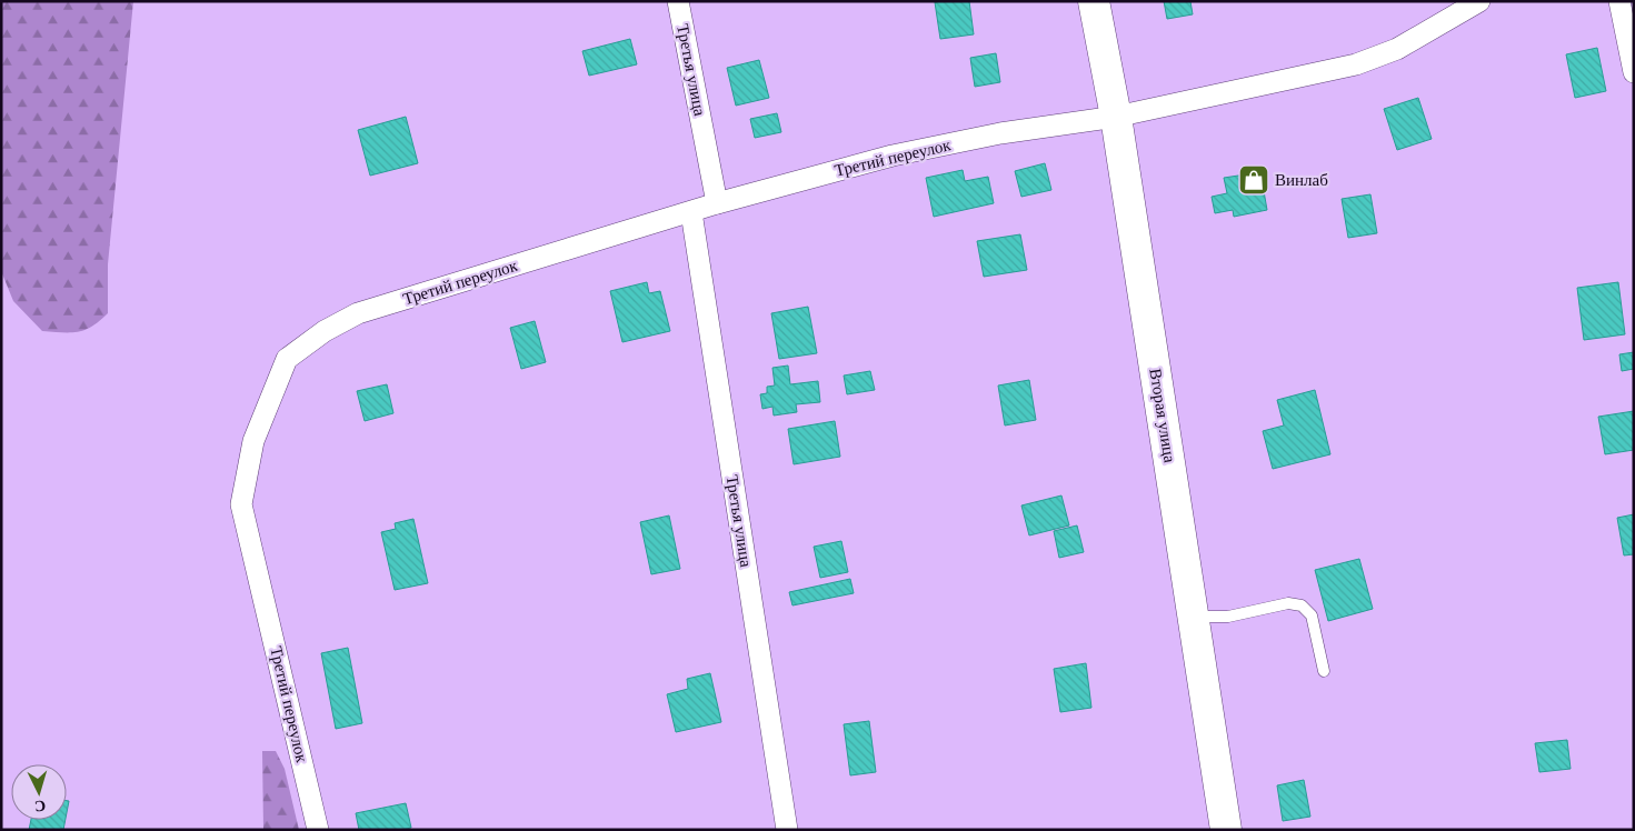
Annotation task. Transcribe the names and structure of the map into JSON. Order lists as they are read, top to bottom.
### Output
{
  "streets": {
    "main road": ["Вторая улица"],
    "street": ["Третья улица", "Третий переулок"]
  },
  "crossings": [
    ["Третья улица", "Третий переулок"],
    ["Третий переулок", "Вторая улица"]
  ],
  "places": {
    "shop": ["Винлаб"]
  },
  "north": "bottom"
}
